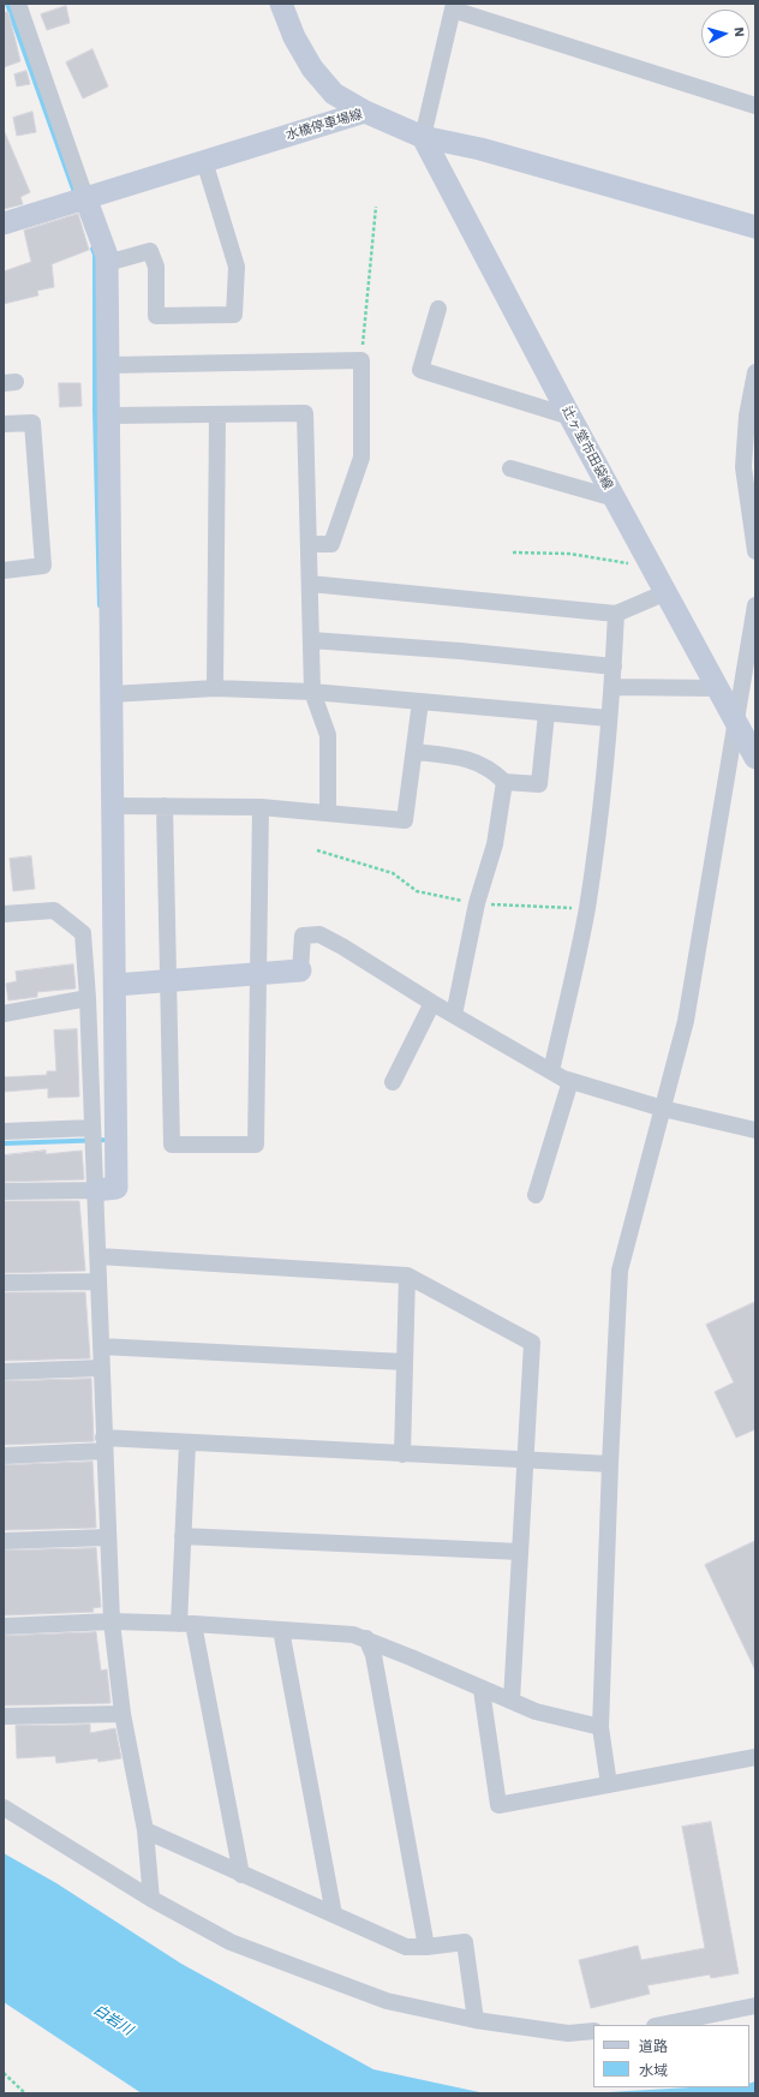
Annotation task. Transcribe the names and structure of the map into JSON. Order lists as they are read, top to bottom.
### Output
{
  "streets": {
    "main road": ["水橋停車場線", "辻ヶ堂市田袋線"]
  },
  "crossings": [
    ["水橋停車場線", "辻ヶ堂市田袋線"]
  ],
  "water": ["白岩川"],
  "legend": ["道路", "水域"],
  "north": "right"
}
